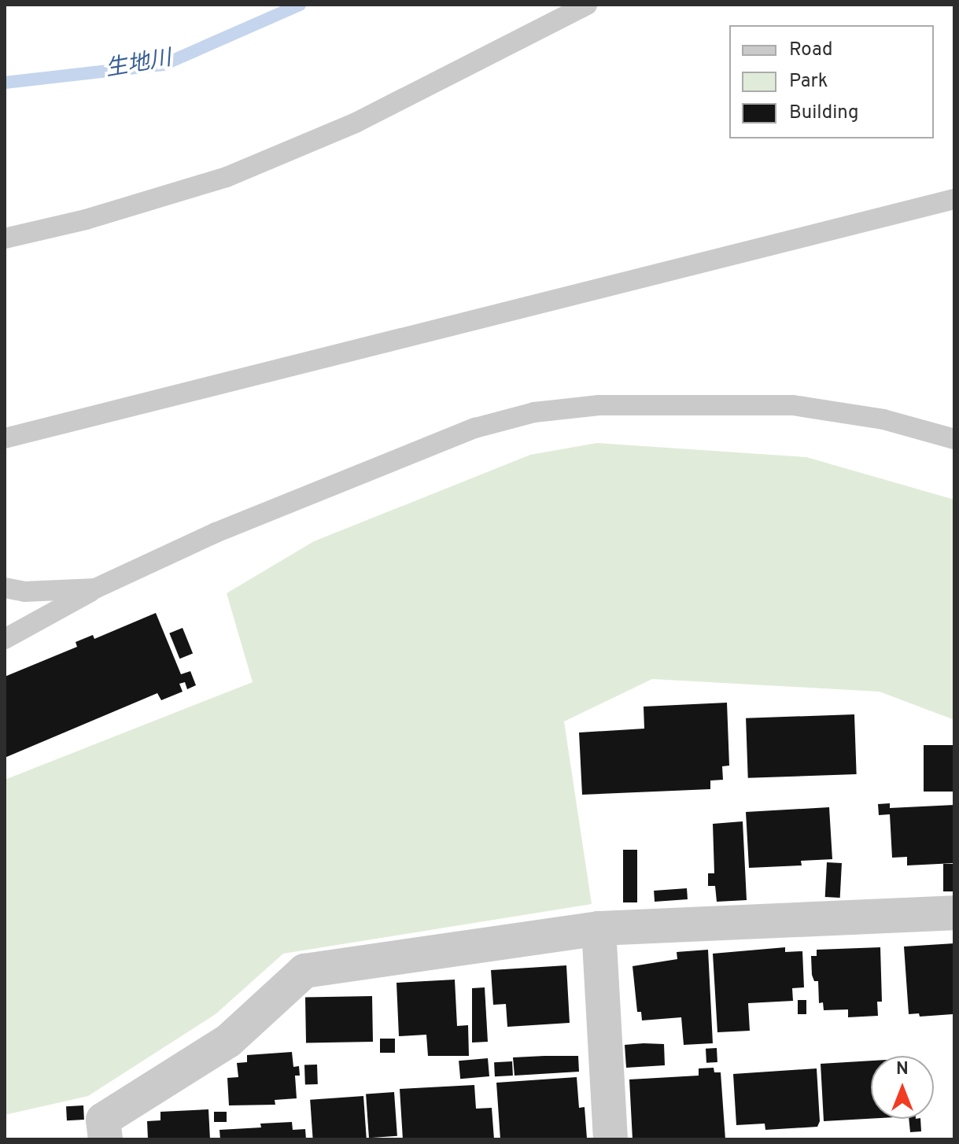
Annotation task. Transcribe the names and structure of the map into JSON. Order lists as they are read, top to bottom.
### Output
{
  "water": ["生地川"],
  "legend": ["Road", "Park", "Building"],
  "north": "top"
}
